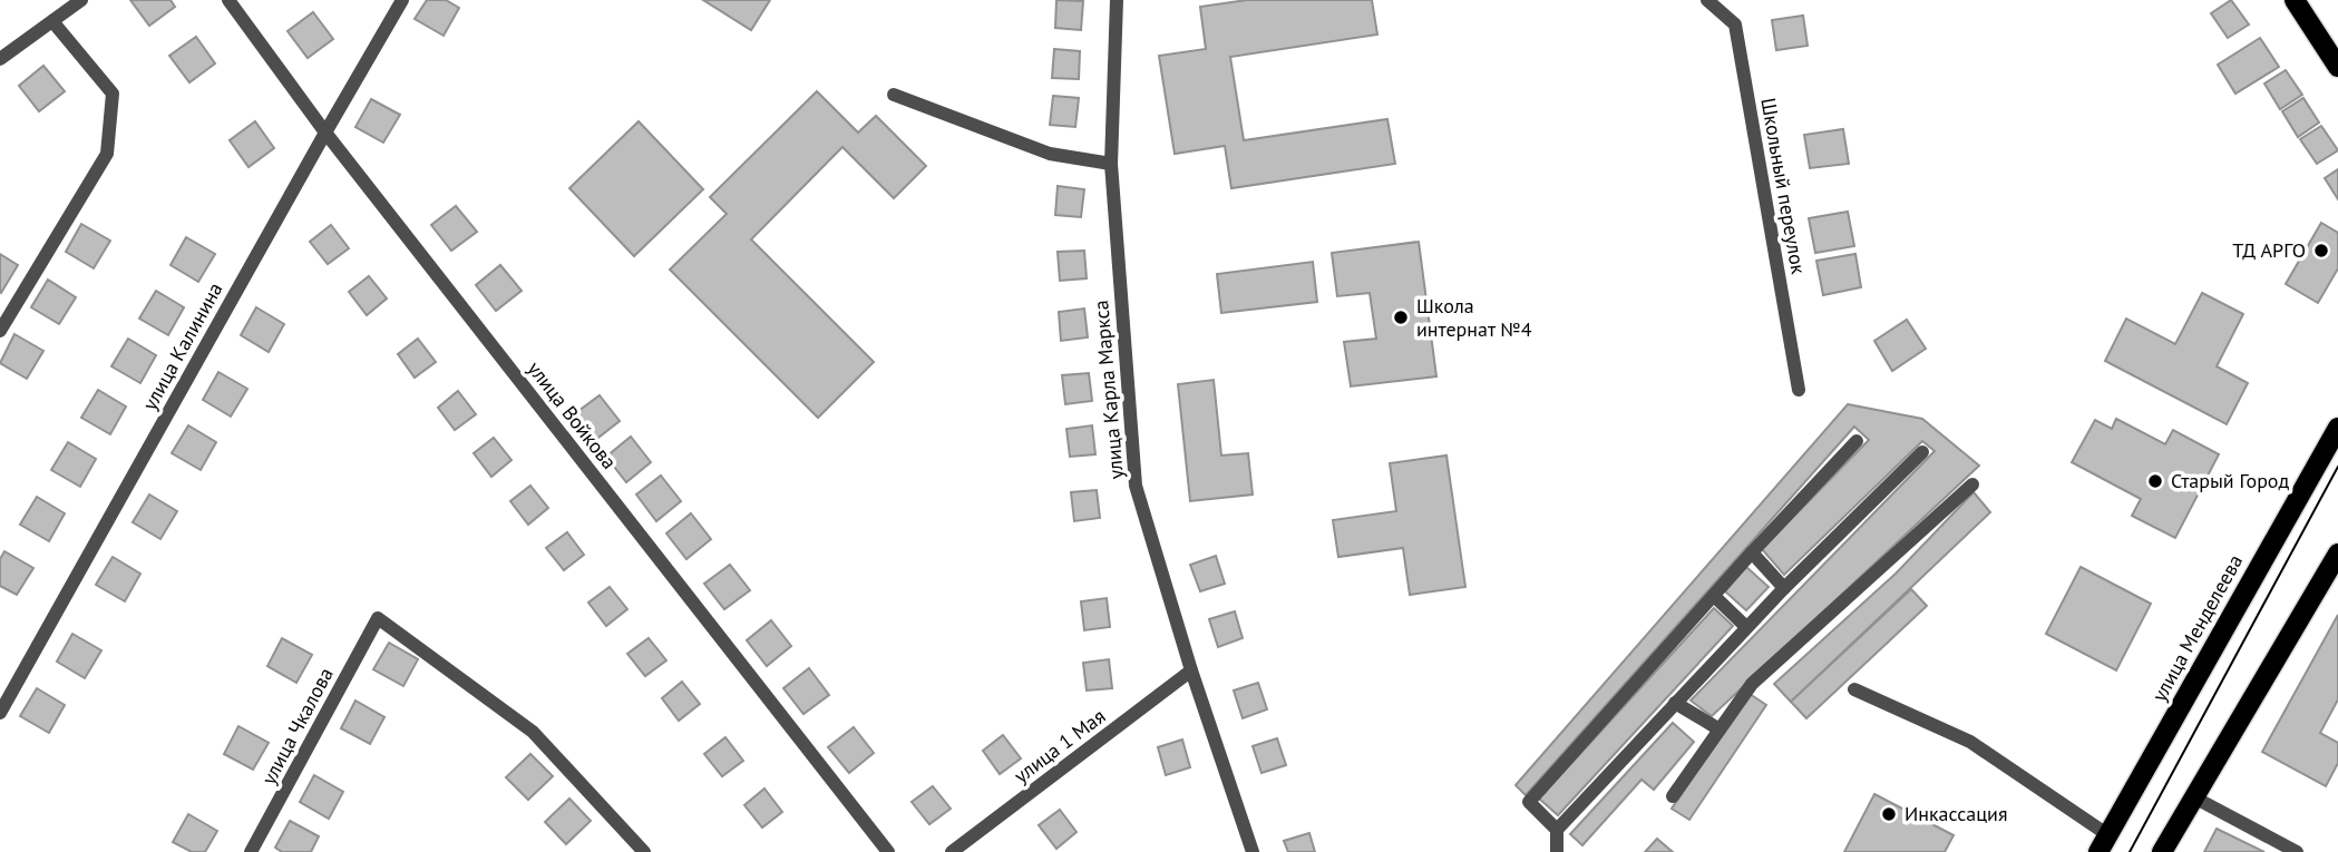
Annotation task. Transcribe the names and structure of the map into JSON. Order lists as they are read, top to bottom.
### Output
{
  "streets": {
    "main road": ["улица Менделеева"],
    "street": [
      "Школьный переулок",
      "улица Калинина",
      "улица Карла Маркса",
      "улица Войкова",
      "улица Чкалова",
      "улица 1 Мая"
    ]
  },
  "crossings": [
    ["улица Калинина", "улица Войкова"],
    ["улица Карла Маркса", "улица 1 Мая"]
  ],
  "places": [
    "ТД АРГО",
    "Школа интернат №4",
    "Старый Город",
    "Инкассация"
  ]
}
